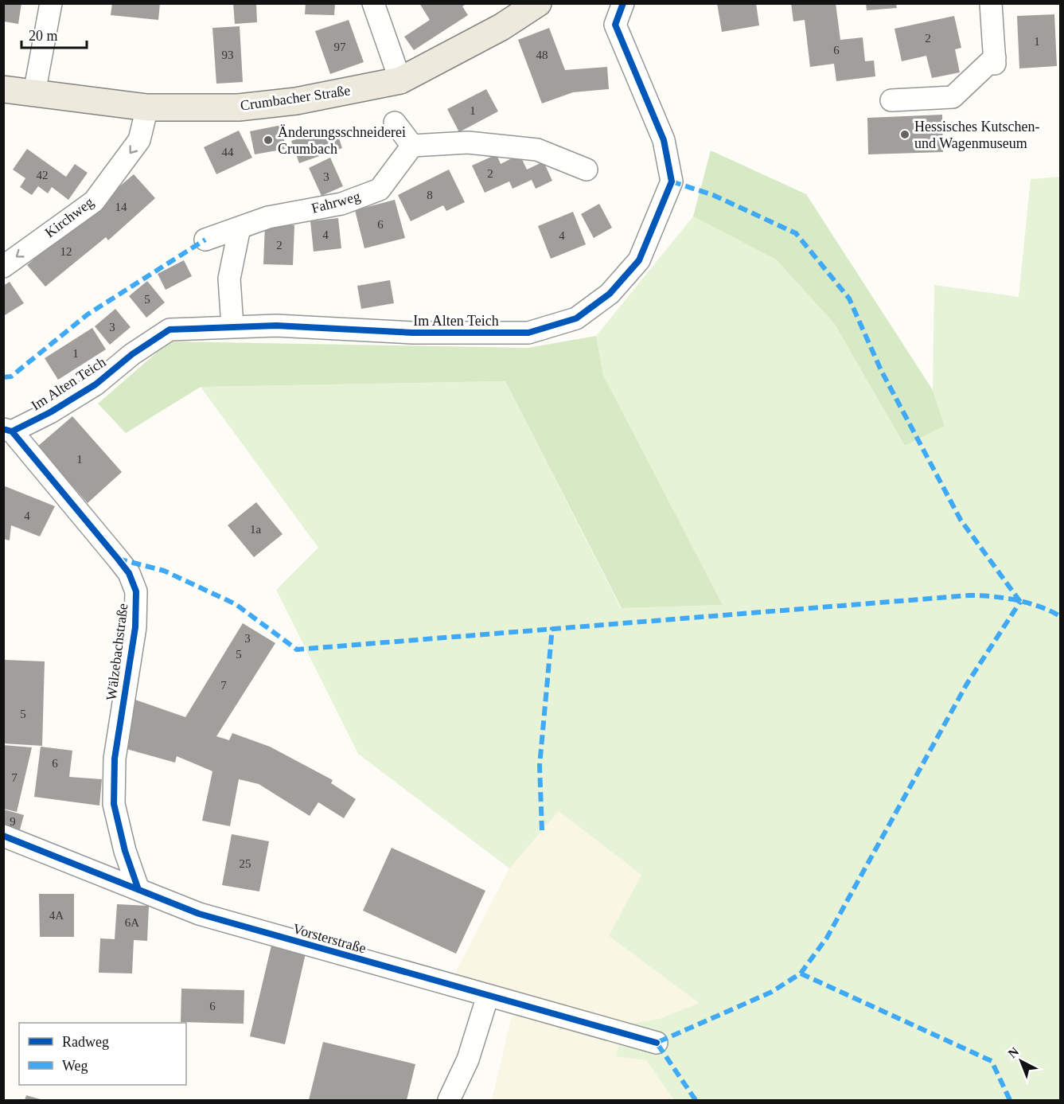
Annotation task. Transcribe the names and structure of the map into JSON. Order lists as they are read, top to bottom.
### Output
{
  "streets": {
    "main road": ["Crumbacher Straße"],
    "street": [
      "Fahrweg",
      "Kirchweg",
      "Im Alten Teich",
      "Wälzebachstraße",
      "Vorsterstraße"
    ]
  },
  "crossings": [
    ["Crumbacher Straße", "Kirchweg"],
    ["Im Alten Teich", "Wälzebachstraße"],
    ["Wälzebachstraße", "Vorsterstraße"]
  ],
  "one_way": ["Kirchweg"],
  "places": ["Hessisches Kutschen- und Wagenmuseum", "Änderungsschneiderei Crumbach"],
  "house_numbers": [
    "2",
    "1",
    "97",
    "6",
    "93",
    "48",
    "1",
    "44",
    "2",
    "42",
    "3",
    "8",
    "14",
    "6",
    "4",
    "4",
    "2",
    "12",
    "5",
    "3",
    "1",
    "1",
    "4",
    "1a",
    "3",
    "5",
    "7",
    "5",
    "6",
    "7",
    "9",
    "25",
    "4A",
    "6A",
    "6"
  ],
  "legend": ["Radweg", "Weg"],
  "scale_bar": "20 m",
  "north": "top left"
}
